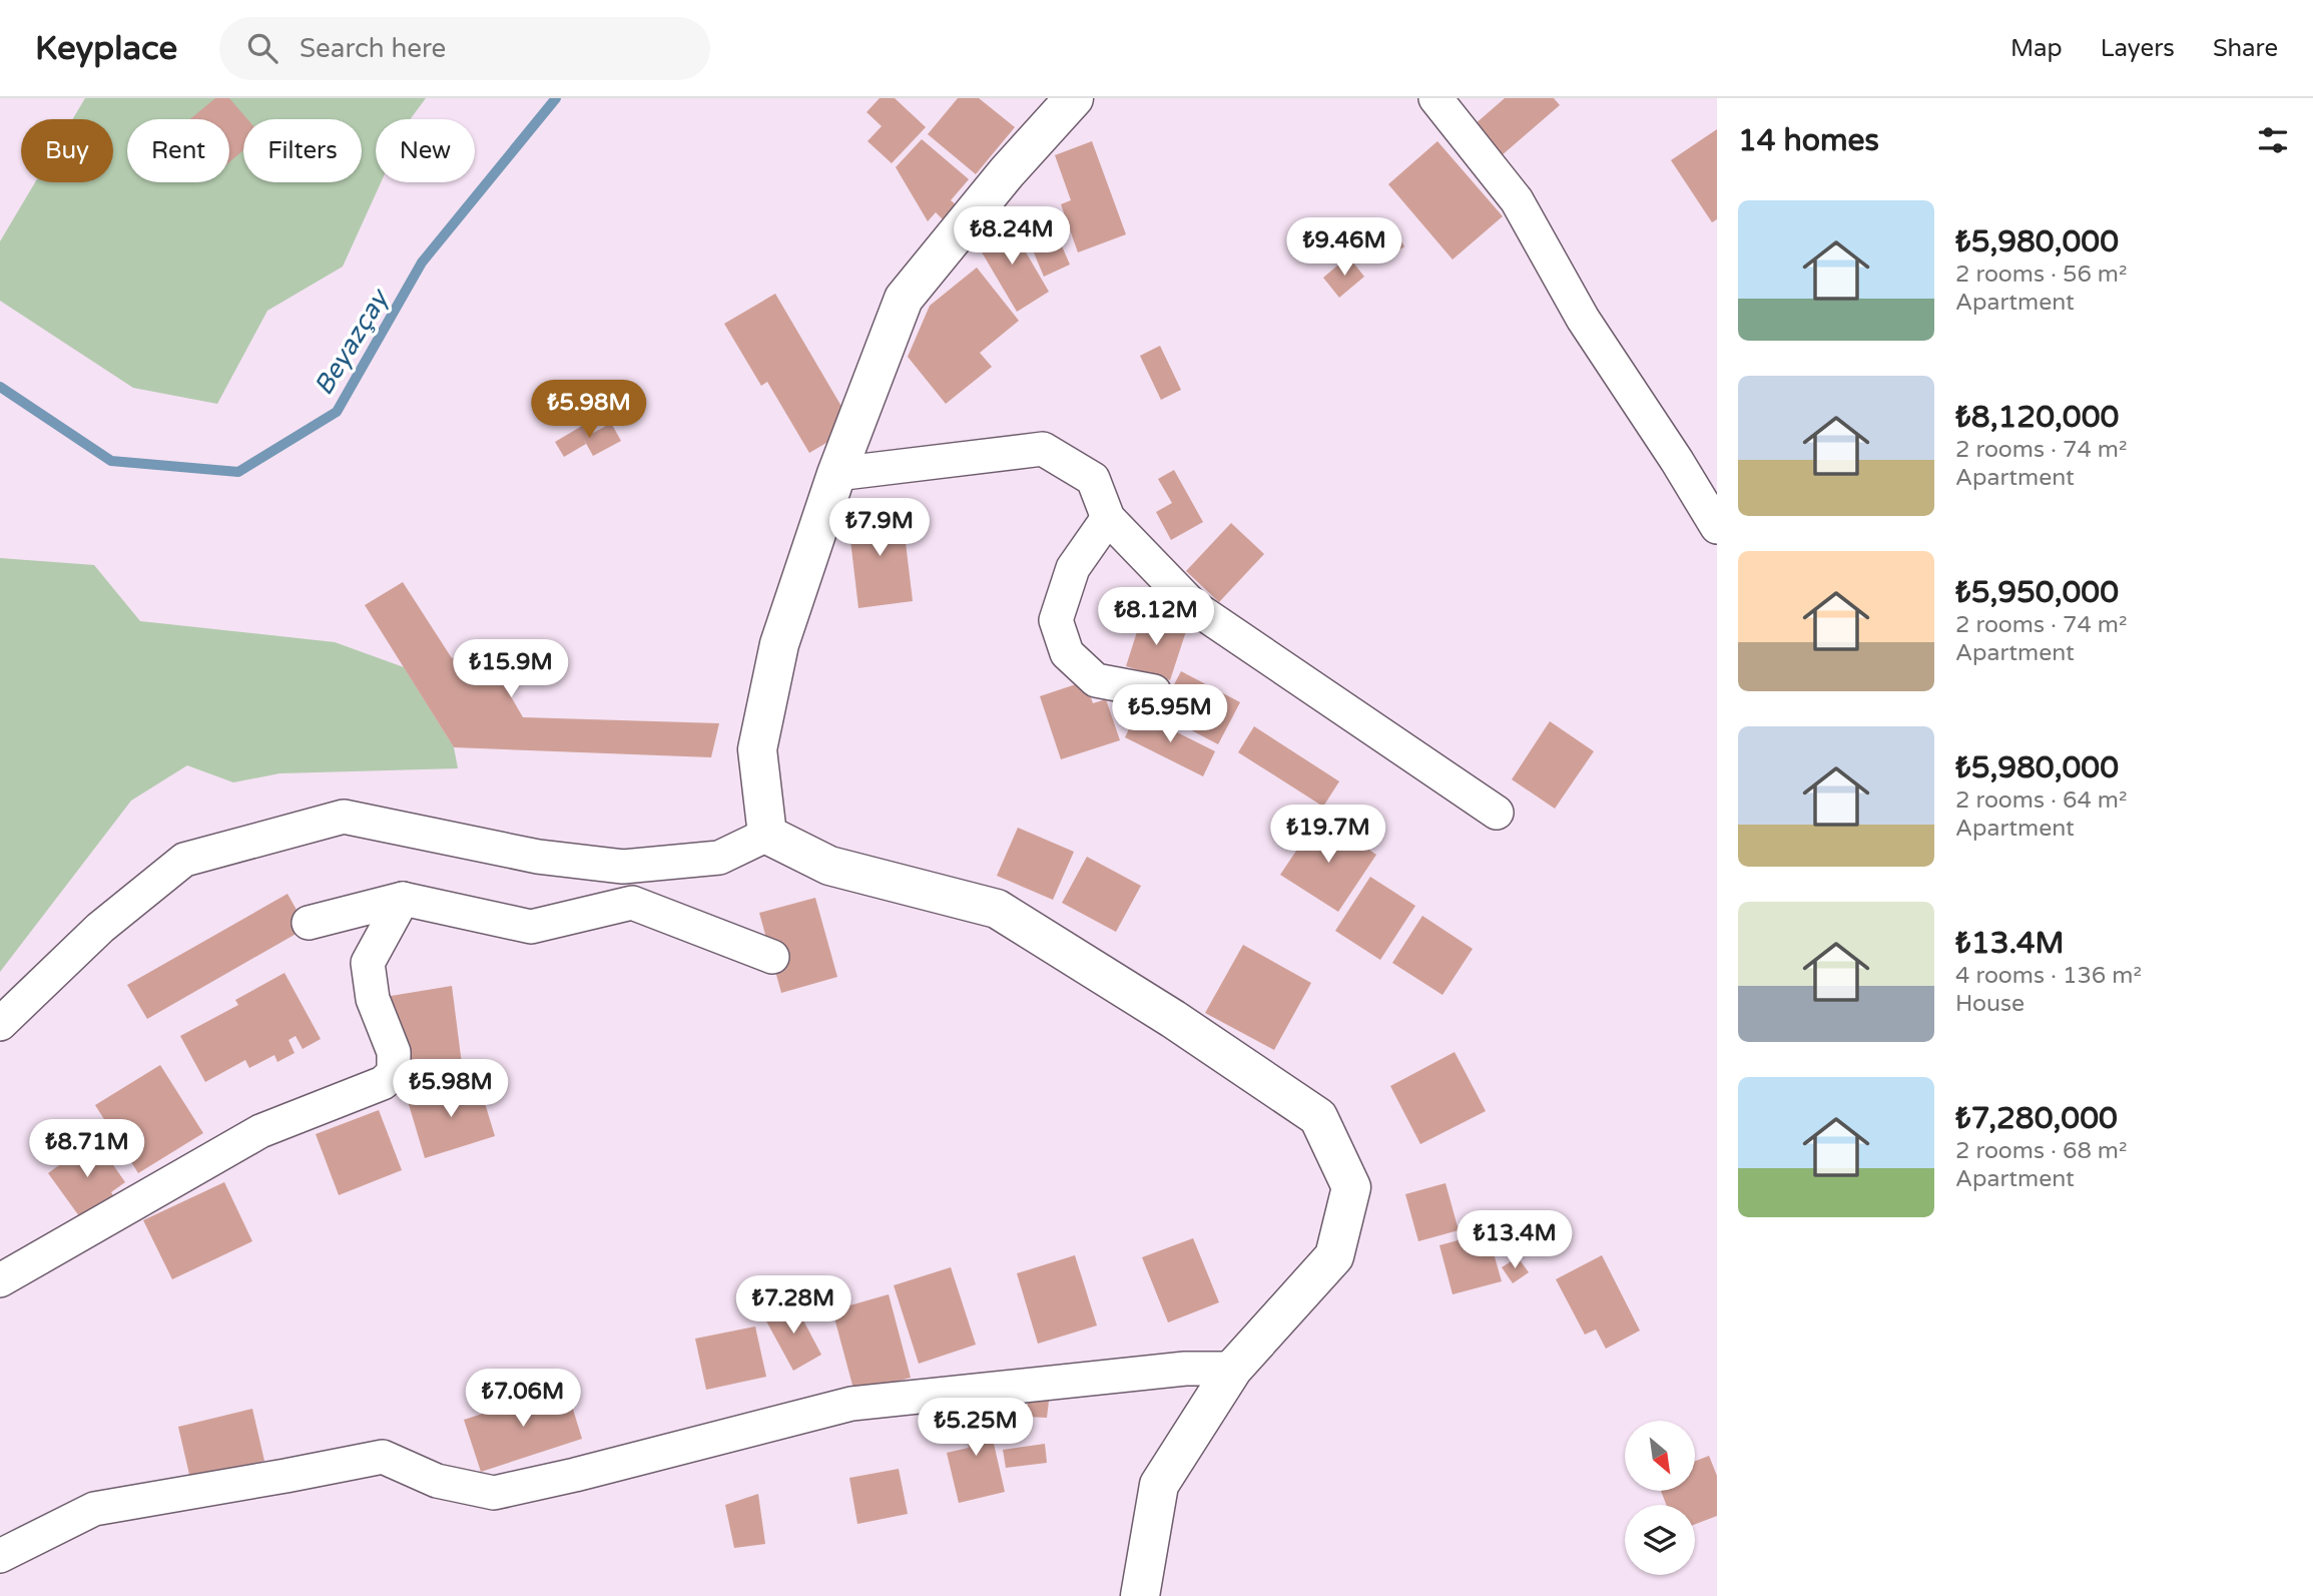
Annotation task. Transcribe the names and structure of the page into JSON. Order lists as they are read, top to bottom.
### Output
{
  "water": ["Beyazçay"],
  "north": "bottom right",
  "page": {
    "header": "Keyplace",
    "search": "Search here",
    "nav": ["Map", "Layers", "Share"],
    "heading": "14 homes",
    "chip": [
      "Buy",
      "Rent",
      "Filters",
      "New"
    ],
    "list": [
      {
        "name": "₺5,980,000",
        "note": "2 rooms · 56 m² · Apartment"
      },
      {
        "name": "₺8,120,000",
        "note": "2 rooms · 74 m² · Apartment"
      },
      {
        "name": "₺5,950,000",
        "note": "2 rooms · 74 m² · Apartment"
      },
      {
        "name": "₺5,980,000",
        "note": "2 rooms · 64 m² · Apartment"
      },
      {
        "name": "₺13.4M",
        "note": "4 rooms · 136 m² · House"
      },
      {
        "name": "₺7,280,000",
        "note": "2 rooms · 68 m² · Apartment"
      }
    ],
    "price": [
      "₺8.24M",
      "₺9.46M",
      "₺5.98M",
      "₺7.9M",
      "₺8.12M",
      "₺15.9M",
      "₺5.95M",
      "₺19.7M",
      "₺5.98M",
      "₺8.71M",
      "₺13.4M",
      "₺7.28M",
      "₺7.06M",
      "₺5.25M"
    ]
  }
}
